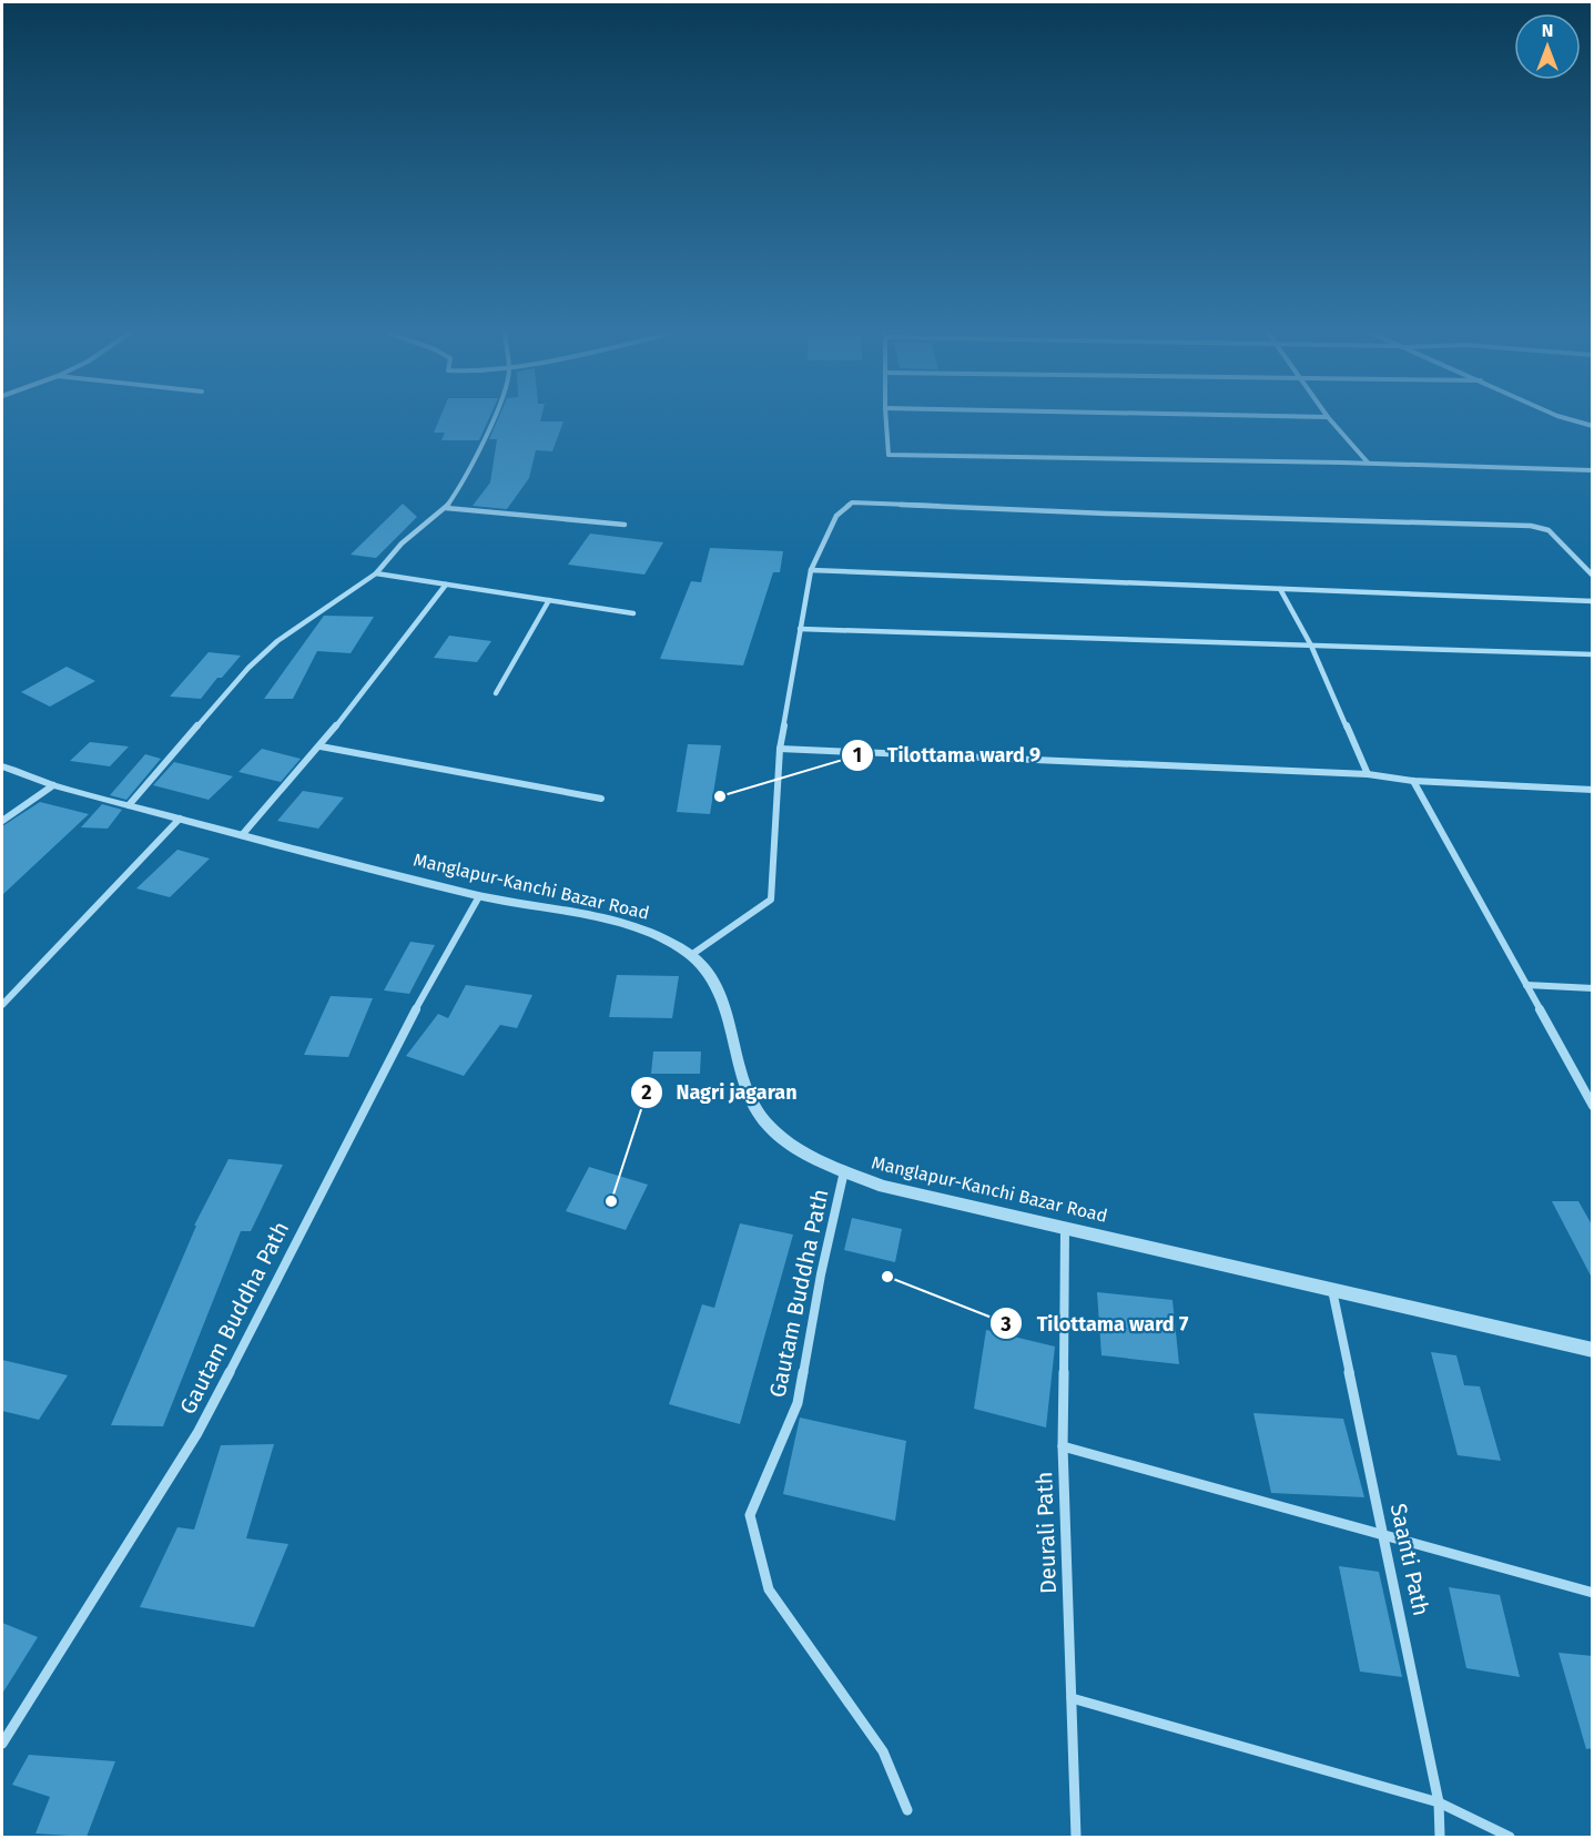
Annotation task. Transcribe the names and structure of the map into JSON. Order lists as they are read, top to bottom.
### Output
{
  "streets": {
    "street": [
      "Manglapur-Kanchi Bazar Road",
      "Gautam Buddha Path",
      "Deurali Path",
      "Saanti Path"
    ]
  },
  "crossings": [
    ["Manglapur-Kanchi Bazar Road", "Gautam Buddha Path"],
    ["Manglapur-Kanchi Bazar Road", "Deurali Path"],
    ["Manglapur-Kanchi Bazar Road", "Saanti Path"]
  ],
  "places": ["Tilottama ward 9", "Nagri jagaran", "Tilottama ward 7"],
  "north": "top"
}
